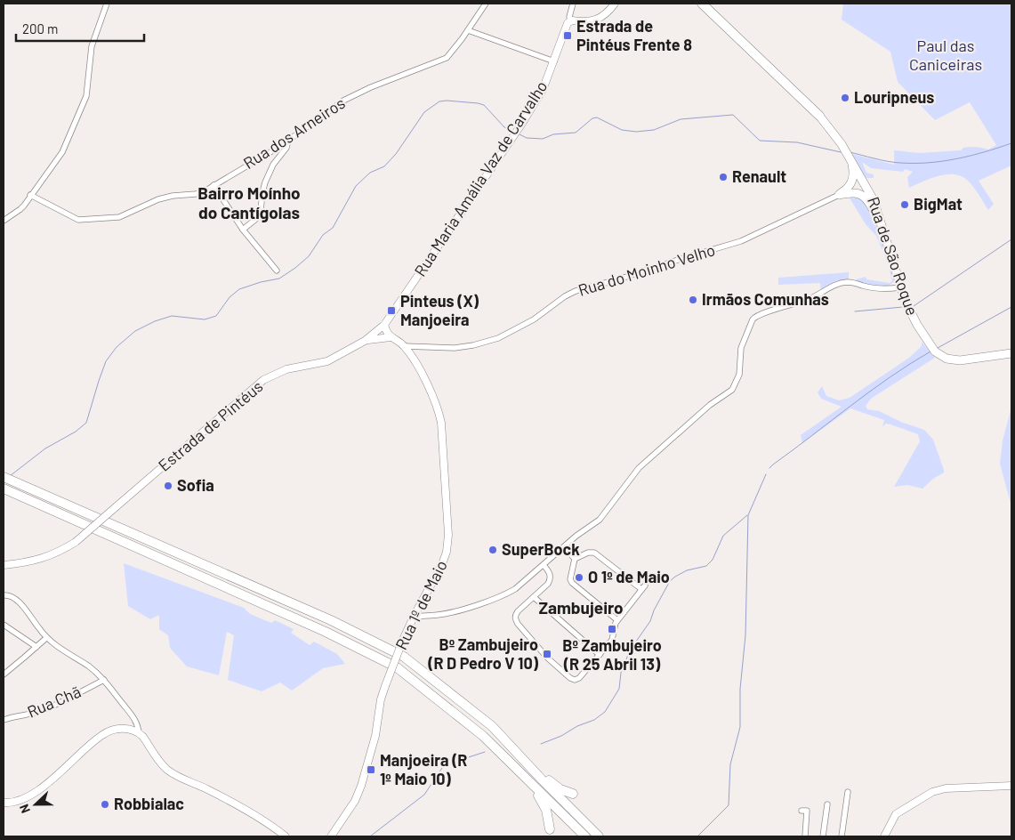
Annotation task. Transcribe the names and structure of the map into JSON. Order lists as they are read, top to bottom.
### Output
{
  "streets": {
    "highway": ["Rua de São Roque"],
    "street": [
      "Rua dos Arneiros",
      "Rua Maria Amália Vaz de Carvalho",
      "Rua do Moinho Velho",
      "Estrada de Pintéus",
      "Rua 1º de Maio",
      "Rua Chã"
    ]
  },
  "crossings": [
    ["Rua Maria Amália Vaz de Carvalho", "Estrada de Pintéus"],
    ["Rua do Moinho Velho", "Rua 1º de Maio"]
  ],
  "districts": ["Bairro Moínho do Cantígolas", "Zambujeiro"],
  "parks": ["Paul das Caniceiras"],
  "places": {
    "transit": [
      "Estrada de Pintéus Frente 8",
      "Pinteus (X) Manjoeira",
      "Bº Zambujeiro (R 25 Abril 13)",
      "Bº Zambujeiro (R D Pedro V 10)",
      "Manjoeira (R 1º Maio 10)"
    ],
    "other": [
      "Louripneus",
      "Renault",
      "BigMat",
      "Irmãos Comunhas",
      "Sofia",
      "SuperBock",
      "O 1º de Maio",
      "Robbialac"
    ]
  },
  "scale_bar": "200 m",
  "north": "left"
}
